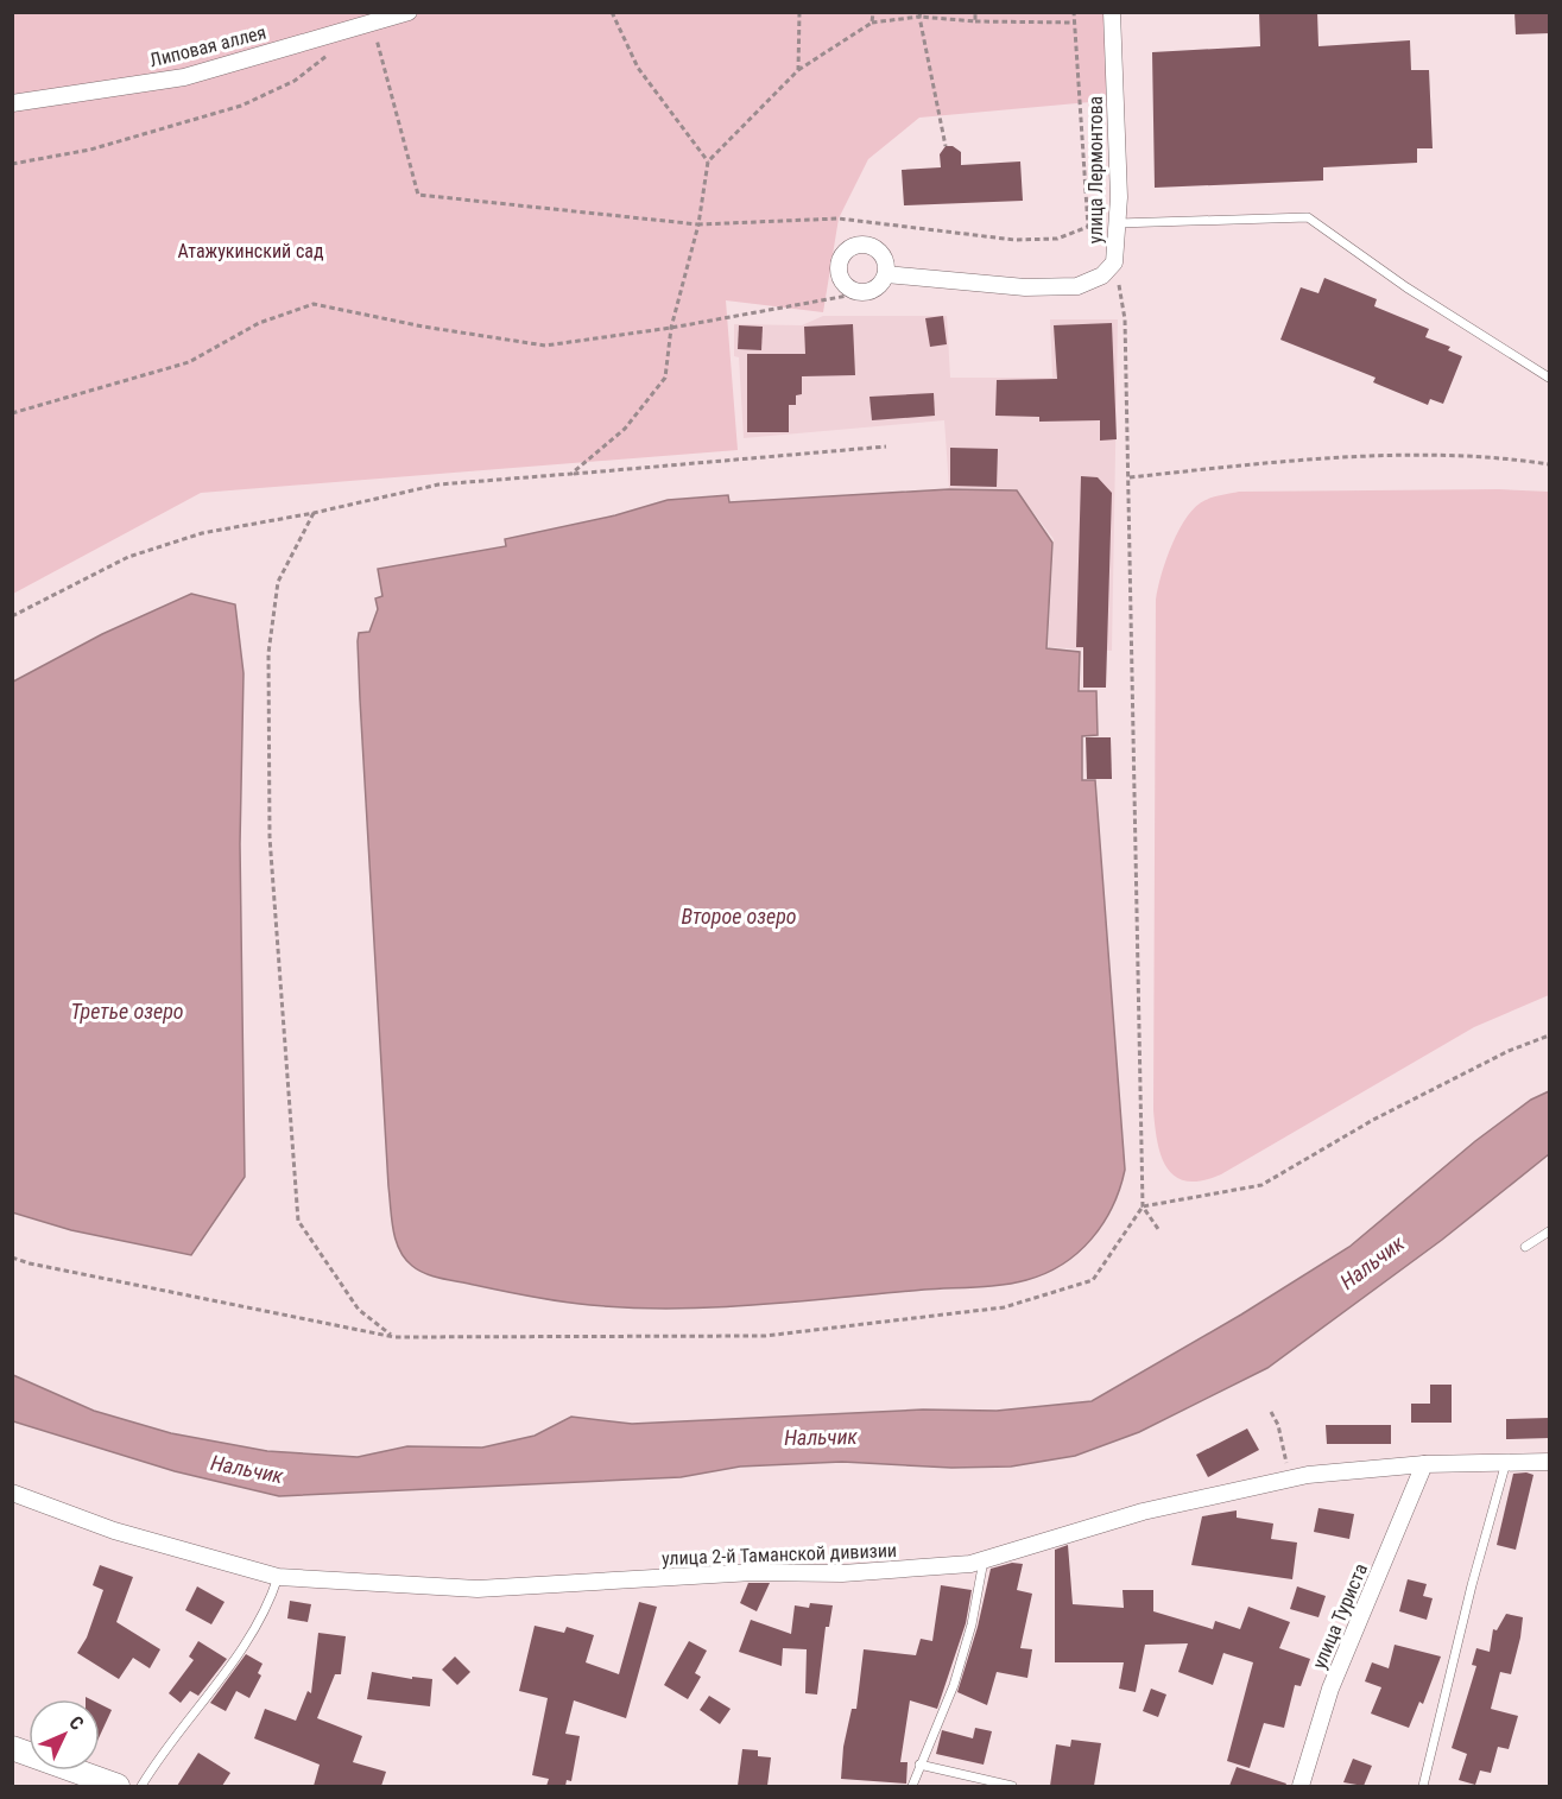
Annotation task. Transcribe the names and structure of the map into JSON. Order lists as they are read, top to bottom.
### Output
{
  "streets": {
    "street": [
      "Липовая аллея",
      "улица Лермонтова",
      "улица 2-й Таманской дивизии",
      "улица Туриста"
    ]
  },
  "crossings": [
    ["улица 2-й Таманской дивизии", "улица Туриста"]
  ],
  "water": ["Второе озеро", "Третье озеро", "Нальчик"],
  "parks": ["Атажукинский сад"],
  "north": "top right"
}
